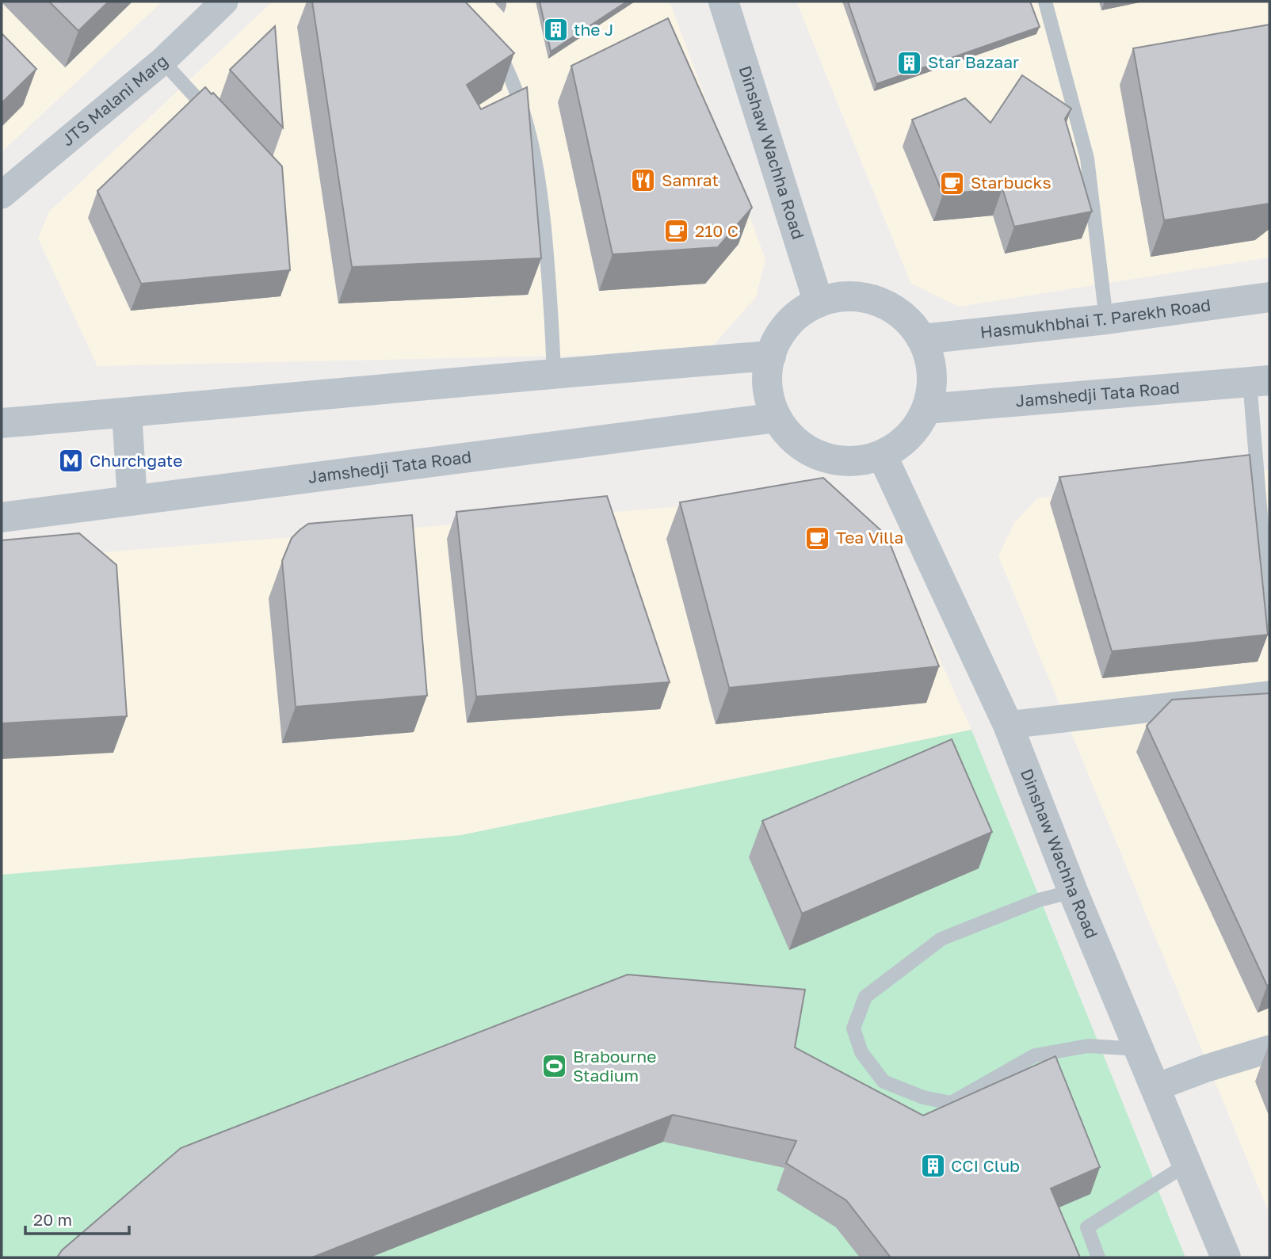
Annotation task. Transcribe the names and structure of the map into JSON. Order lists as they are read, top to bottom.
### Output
{
  "streets": {
    "street": [
      "JTS Malani Marg",
      "Dinshaw Wachha Road",
      "Hasmukhbhai T. Parekh Road",
      "Jamshedji Tata Road"
    ]
  },
  "crossings": [
    ["Dinshaw Wachha Road", "Hasmukhbhai T. Parekh Road"],
    ["Dinshaw Wachha Road", "Jamshedji Tata Road"],
    ["Hasmukhbhai T. Parekh Road", "Jamshedji Tata Road"]
  ],
  "places": {
    "building": ["the J", "Star Bazaar", "CCI Club"],
    "restaurant": ["Samrat"],
    "cafe": ["Starbucks", "210 C", "Tea Villa"],
    "metro station": ["Churchgate"],
    "sports": ["Brabourne Stadium"]
  },
  "scale_bar": "20 m"
}
